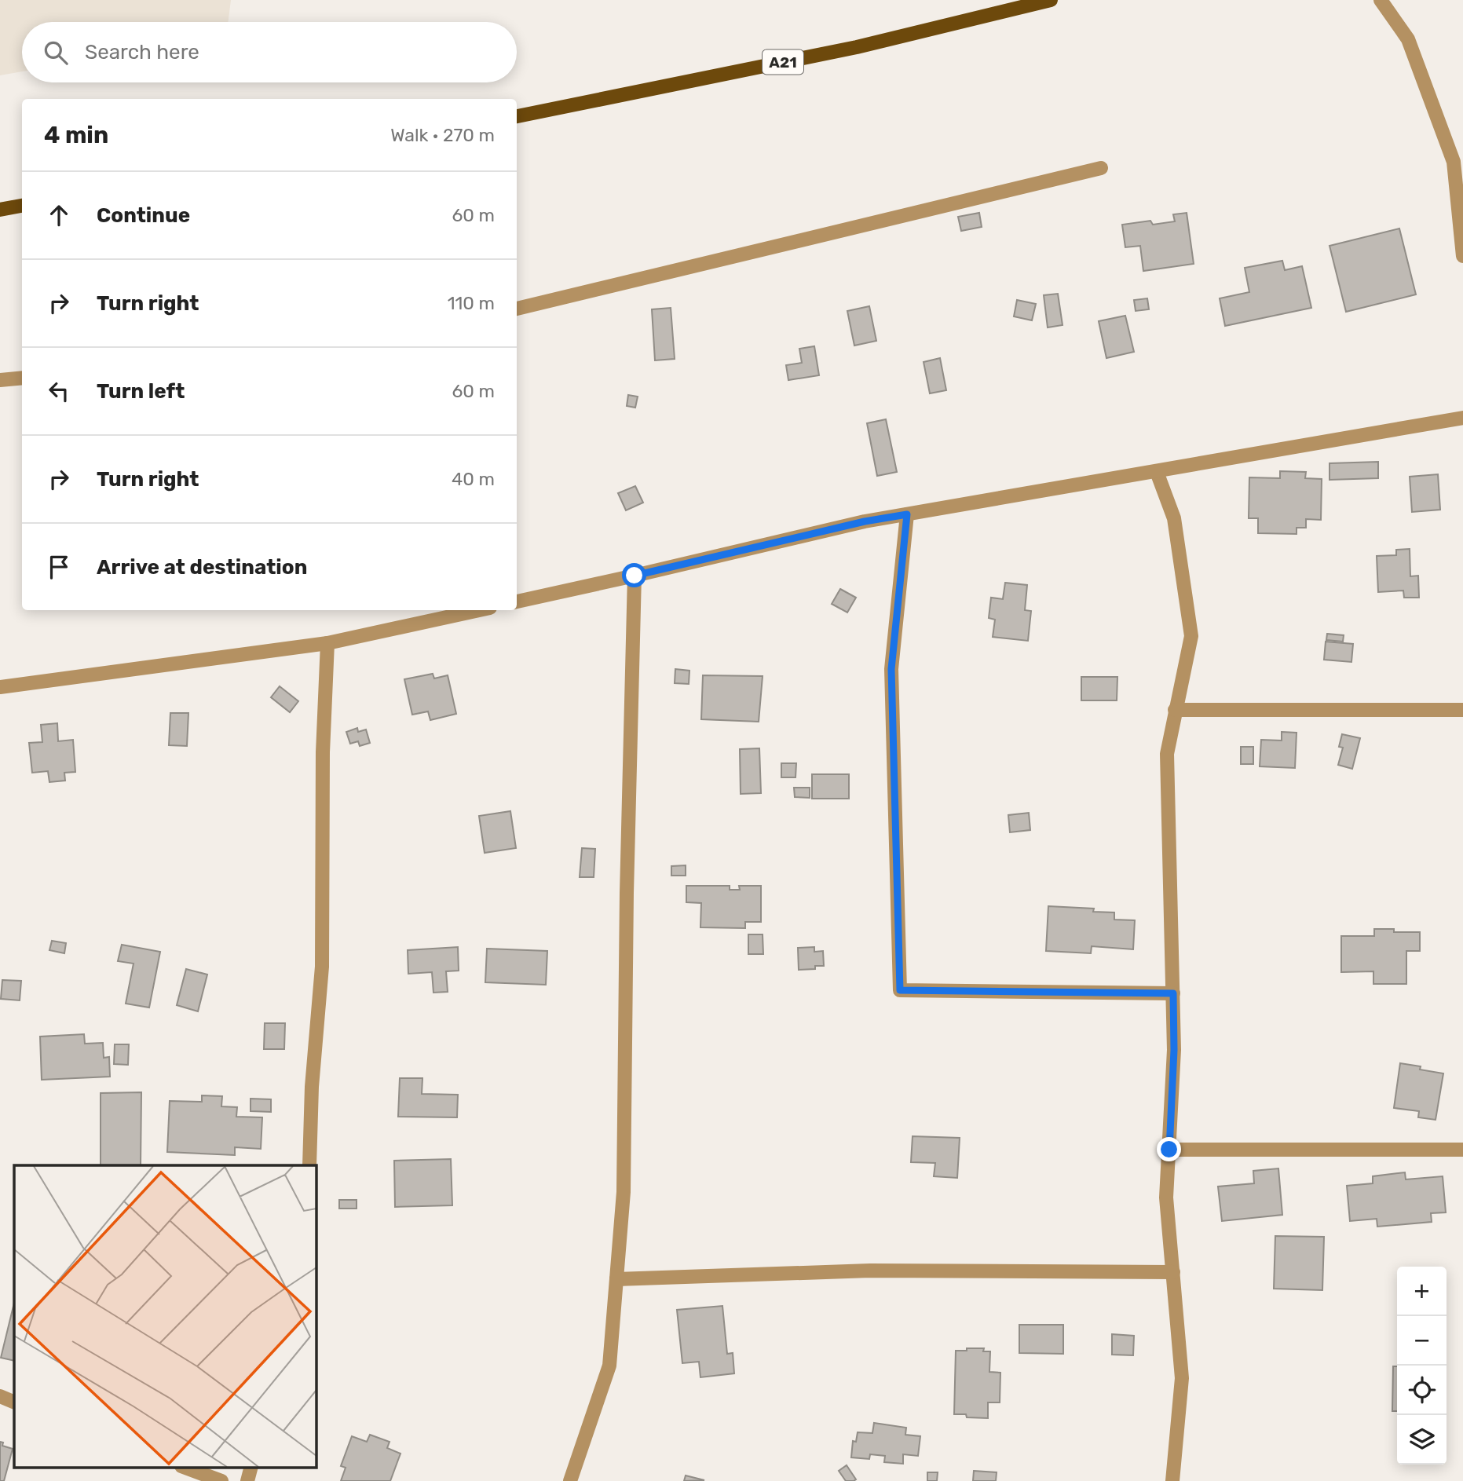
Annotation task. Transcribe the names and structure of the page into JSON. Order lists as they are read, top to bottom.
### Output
{
  "streets": {
    "main road": ["A21"]
  },
  "page": {
    "search": "Search here",
    "heading": ["4 min", "Walk · 270 m"],
    "list": [
      ["Continue", "60 m"],
      ["Turn right", "110 m"],
      ["Turn left", "60 m"],
      ["Turn right", "40 m"],
      "Arrive at destination"
    ],
    "map_buttons": ["+", "−"]
  }
}
